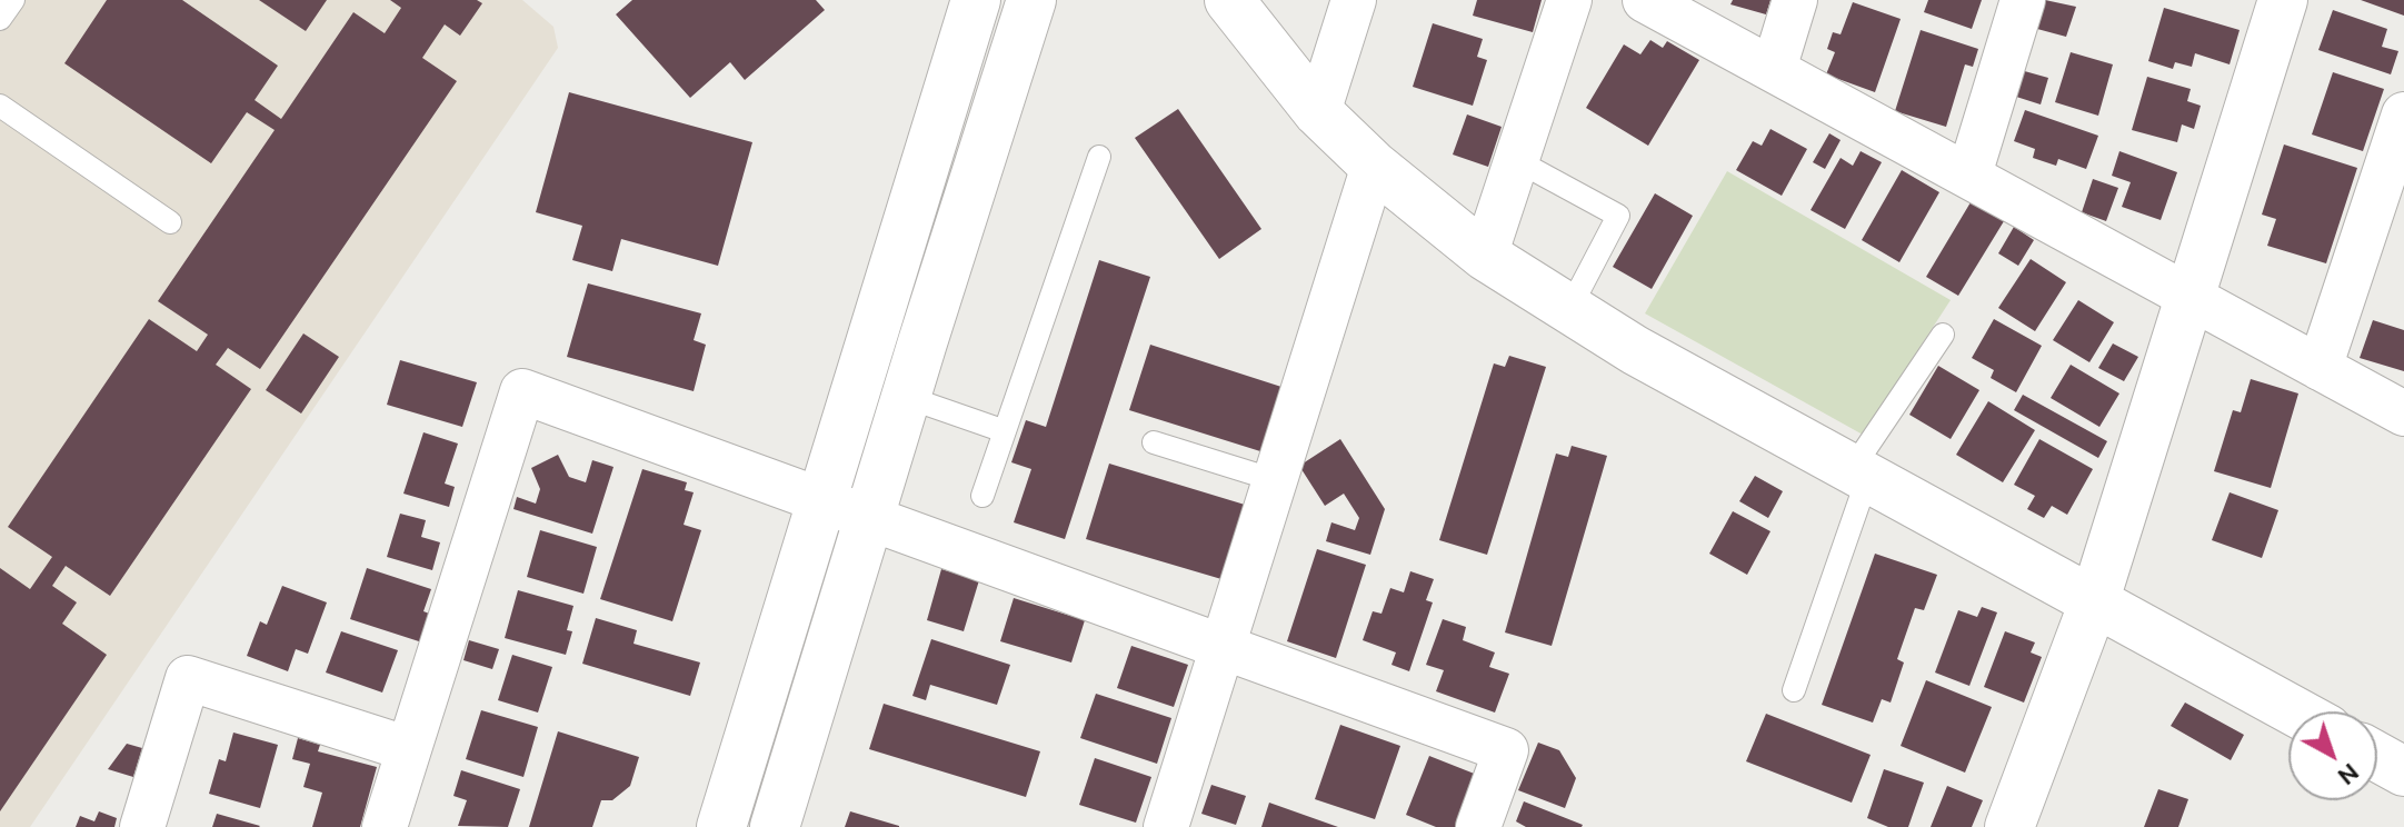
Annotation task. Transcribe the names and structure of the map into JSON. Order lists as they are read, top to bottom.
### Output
{
  "north": "bottom right"
}
